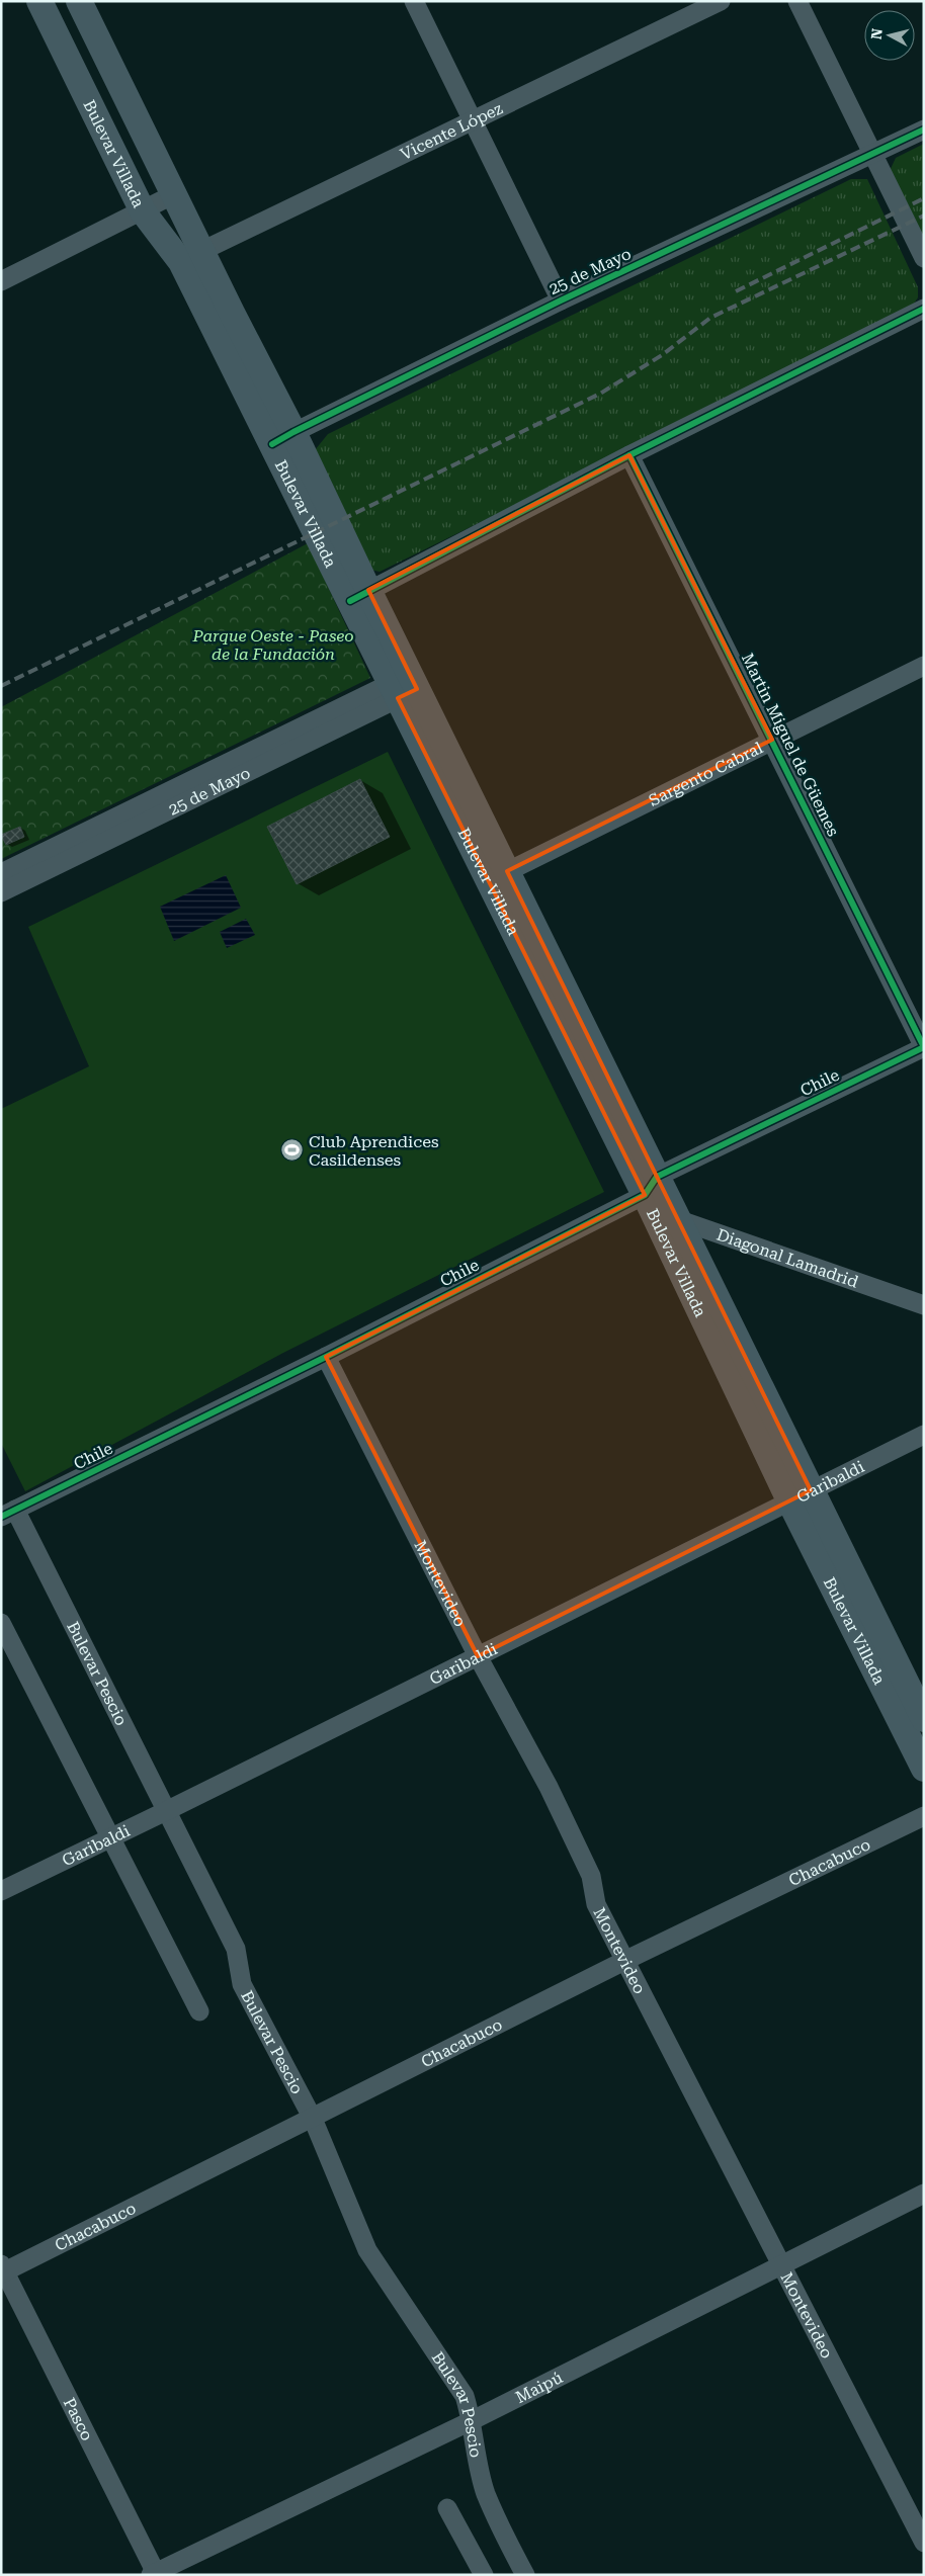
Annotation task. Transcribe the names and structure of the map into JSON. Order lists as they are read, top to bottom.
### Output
{
  "streets": {
    "main road": ["Bulevar Villada"],
    "street": [
      "Vicente López",
      "25 de Mayo",
      "Martin Miguel de Güemes",
      "Sargento Cabral",
      "Chile",
      "Diagonal Lamadrid",
      "Garibaldi",
      "Montevideo",
      "Bulevar Pescio",
      "Chacabuco",
      "Maipú",
      "Pasco"
    ]
  },
  "crossings": [
    ["Vicente López", "Bulevar Villada"],
    ["Bulevar Villada", "25 de Mayo"],
    ["Bulevar Villada", "Sargento Cabral"],
    ["Bulevar Villada", "Chile"],
    ["Bulevar Villada", "Diagonal Lamadrid"],
    ["Bulevar Villada", "Garibaldi"],
    ["Martin Miguel de Güemes", "Sargento Cabral"],
    ["Martin Miguel de Güemes", "Chile"],
    ["Chile", "Diagonal Lamadrid"],
    ["Chile", "Montevideo"],
    ["Chile", "Bulevar Pescio"],
    ["Garibaldi", "Montevideo"],
    ["Garibaldi", "Bulevar Pescio"],
    ["Montevideo", "Chacabuco"],
    ["Montevideo", "Maipú"],
    ["Bulevar Pescio", "Chacabuco"],
    ["Bulevar Pescio", "Maipú"],
    ["Chacabuco", "Pasco"],
    ["Maipú", "Pasco"]
  ],
  "parks": ["Parque Oeste - Paseo de la Fundación"],
  "places": {
    "sports": ["Club Aprendices Casildenses"]
  },
  "north": "left"
}
